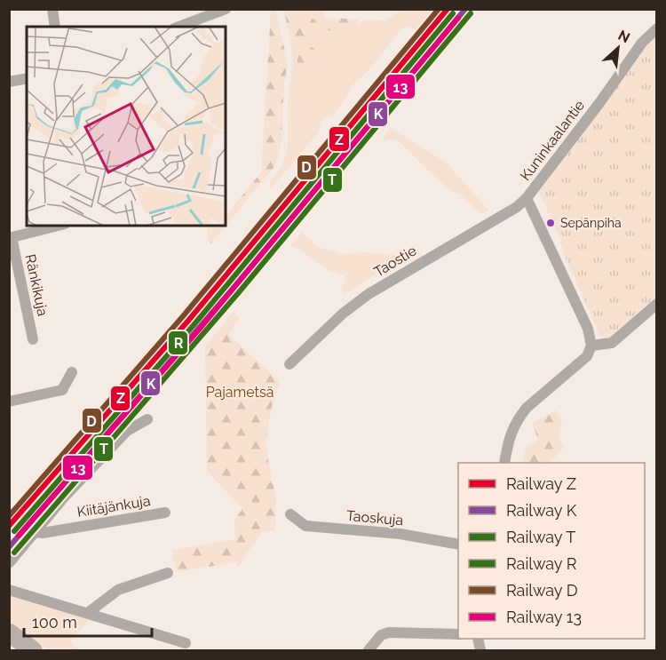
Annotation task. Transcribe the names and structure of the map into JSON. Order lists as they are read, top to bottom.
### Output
{
  "streets": {
    "street": [
      "Kuninkaalantie",
      "Taostie",
      "Ränkikuja",
      "Kiitäjänkuja",
      "Taoskuja"
    ]
  },
  "crossings": [
    ["Kuninkaalantie", "Taostie"]
  ],
  "parks": ["Pajametsä"],
  "places": ["Sepänpiha"],
  "lines": [
    "rail line Z",
    "rail line K",
    "rail line D",
    "rail line T",
    "rail line R",
    "rail line 13"
  ],
  "legend": [
    "Railway Z",
    "Railway K",
    "Railway T",
    "Railway R",
    "Railway D",
    "Railway 13"
  ],
  "scale_bar": "100 m",
  "north": "top right"
}
